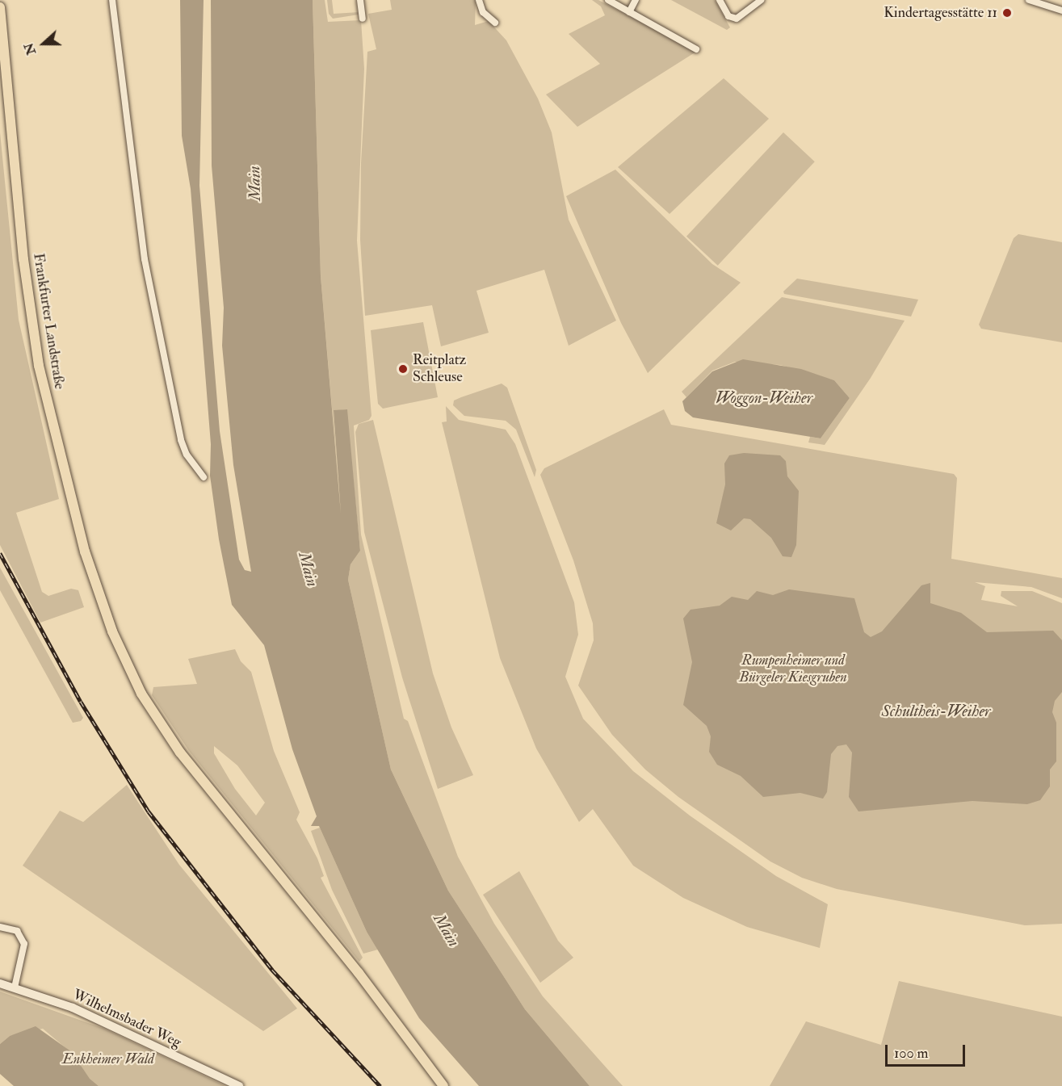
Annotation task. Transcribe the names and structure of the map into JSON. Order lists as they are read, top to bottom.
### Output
{
  "streets": {
    "main road": ["Frankfurter Landstraße"],
    "street": ["Wilhelmsbader Weg"]
  },
  "water": ["Main", "Woggon-Weiher", "Schultheis-Weiher"],
  "parks": ["Rumpenheimer und Bürgeler Kiesgruben", "Enkheimer Wald"],
  "places": ["Kindertagesstätte 11", "Reitplatz Schleuse"],
  "scale_bar": "100 m",
  "north": "left"
}
